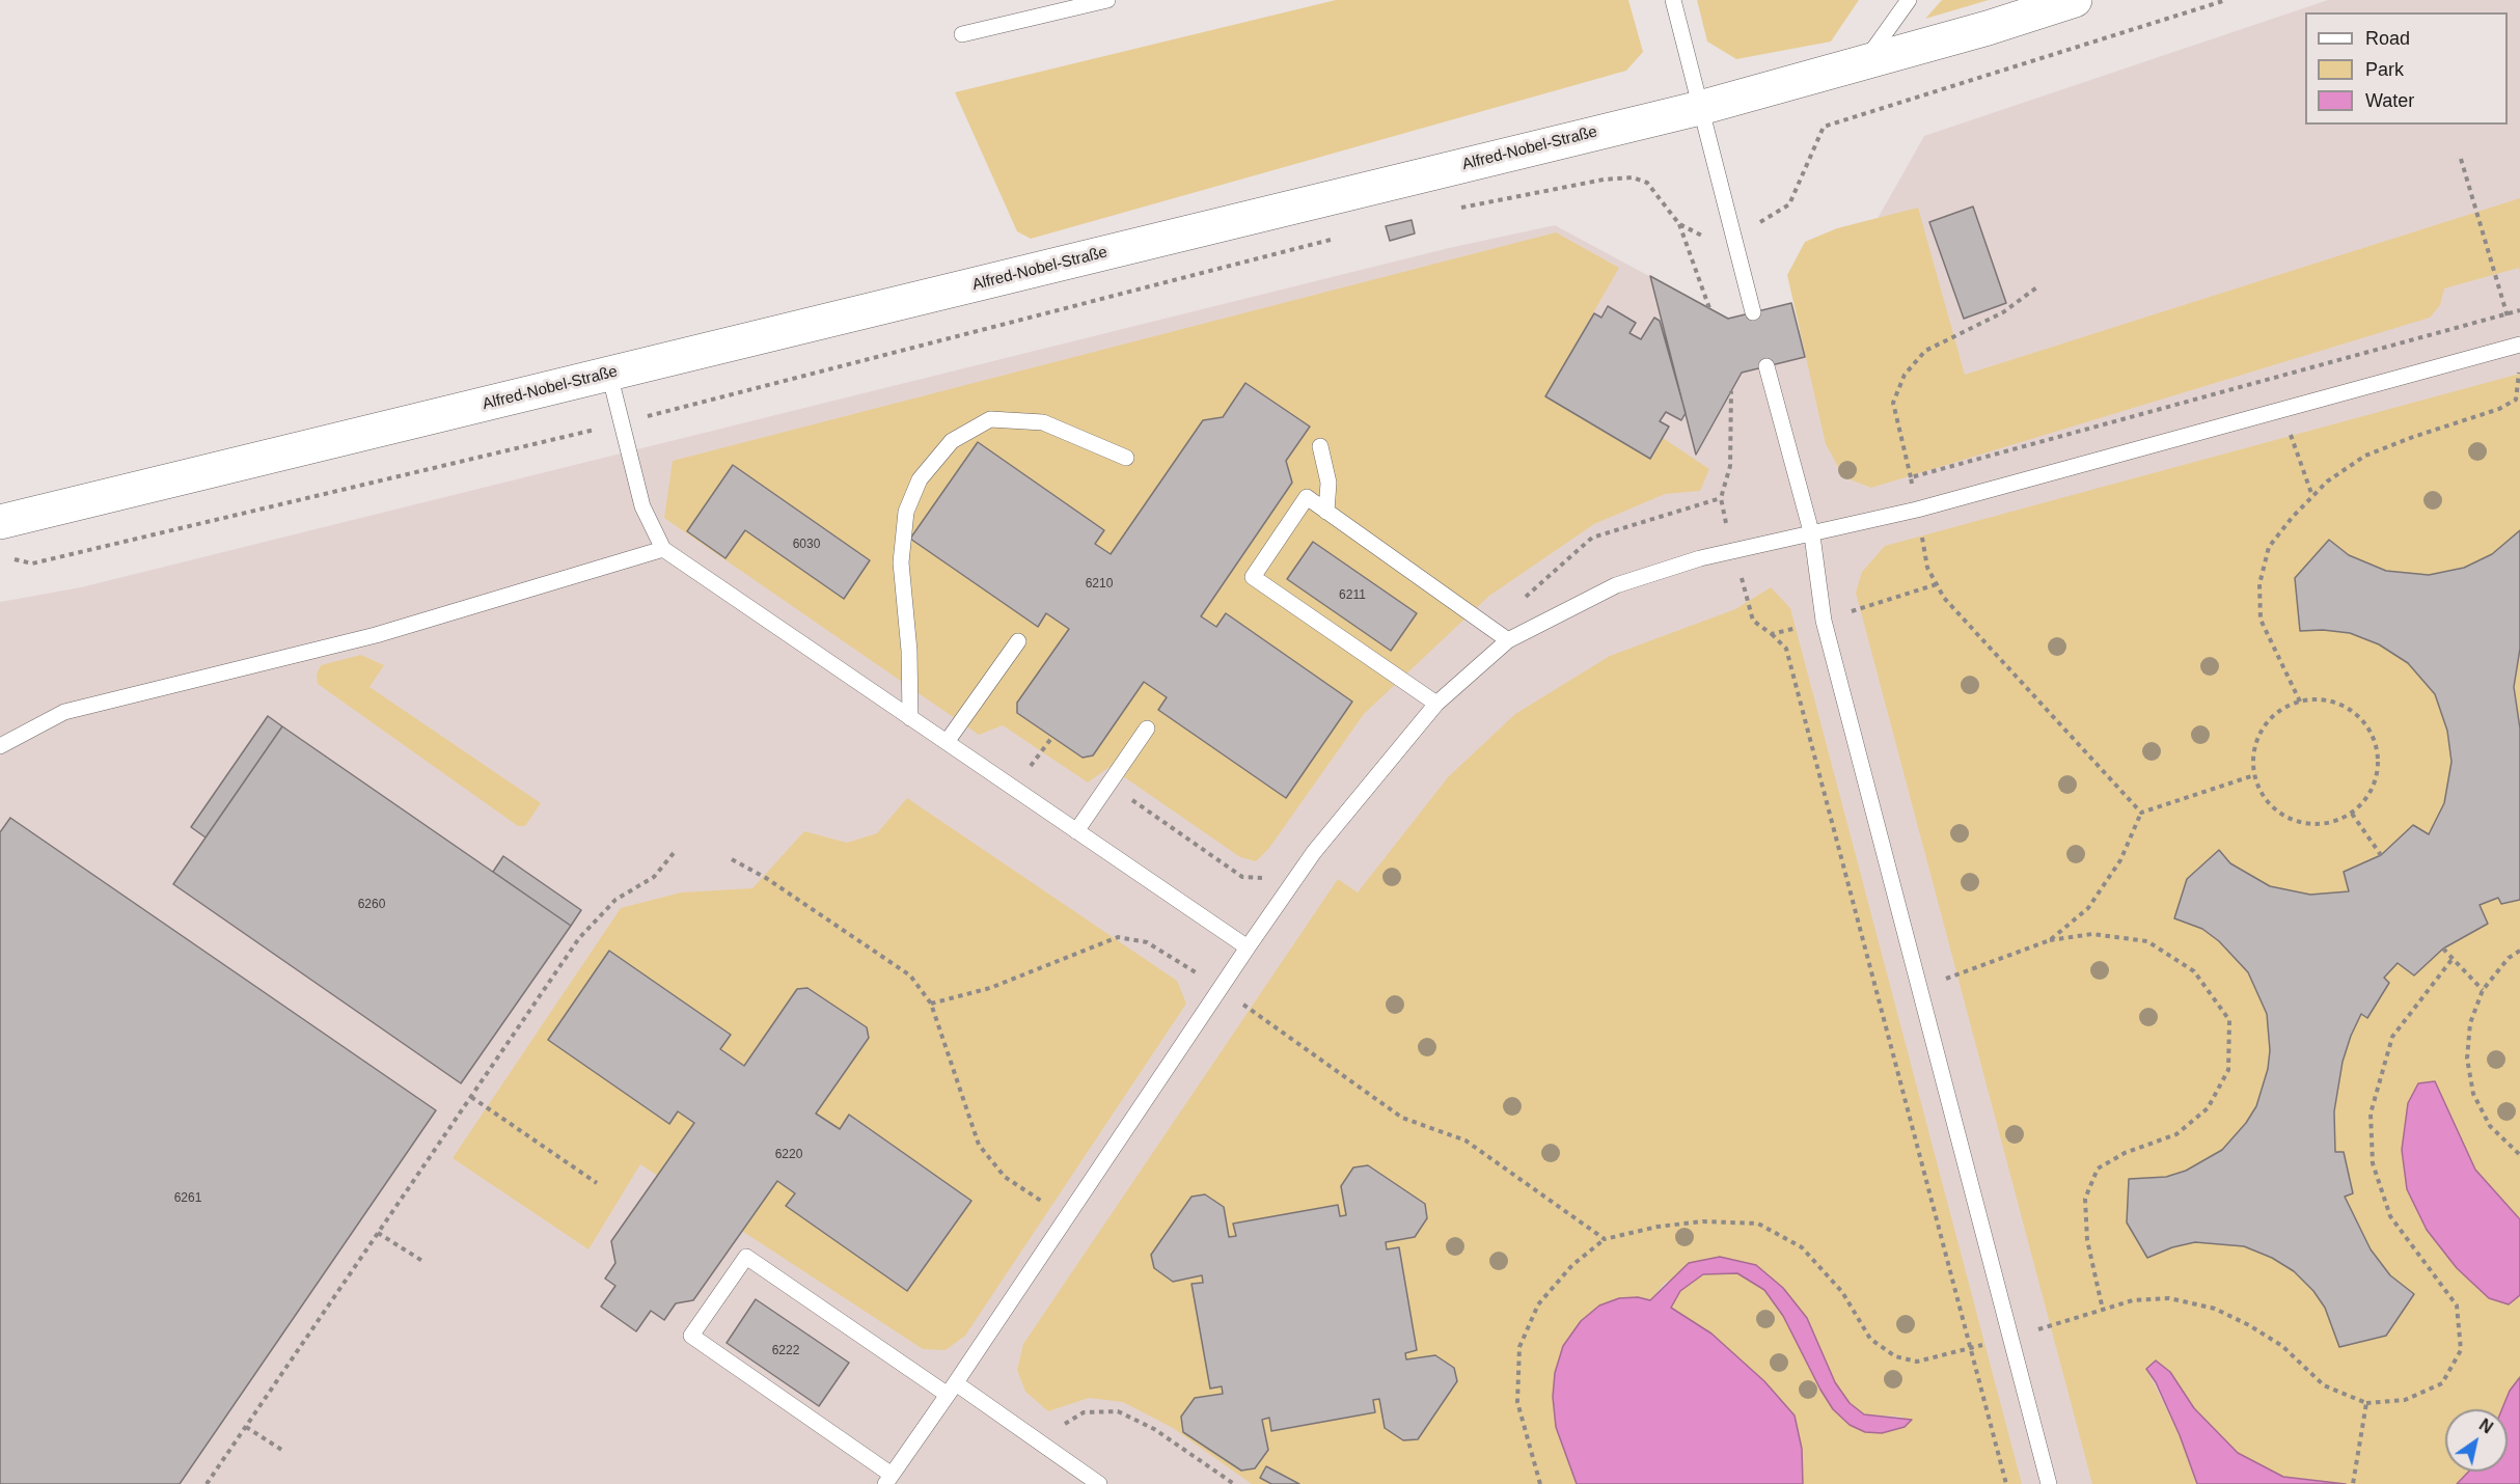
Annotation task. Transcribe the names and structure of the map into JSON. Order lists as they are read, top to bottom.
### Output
{
  "streets": {
    "street": ["Alfred-Nobel-Straße"]
  },
  "house_numbers": [
    "6030",
    "6210",
    "6211",
    "6260",
    "6220",
    "6261",
    "6222"
  ],
  "legend": ["Road", "Park", "Water"],
  "north": "top right"
}
